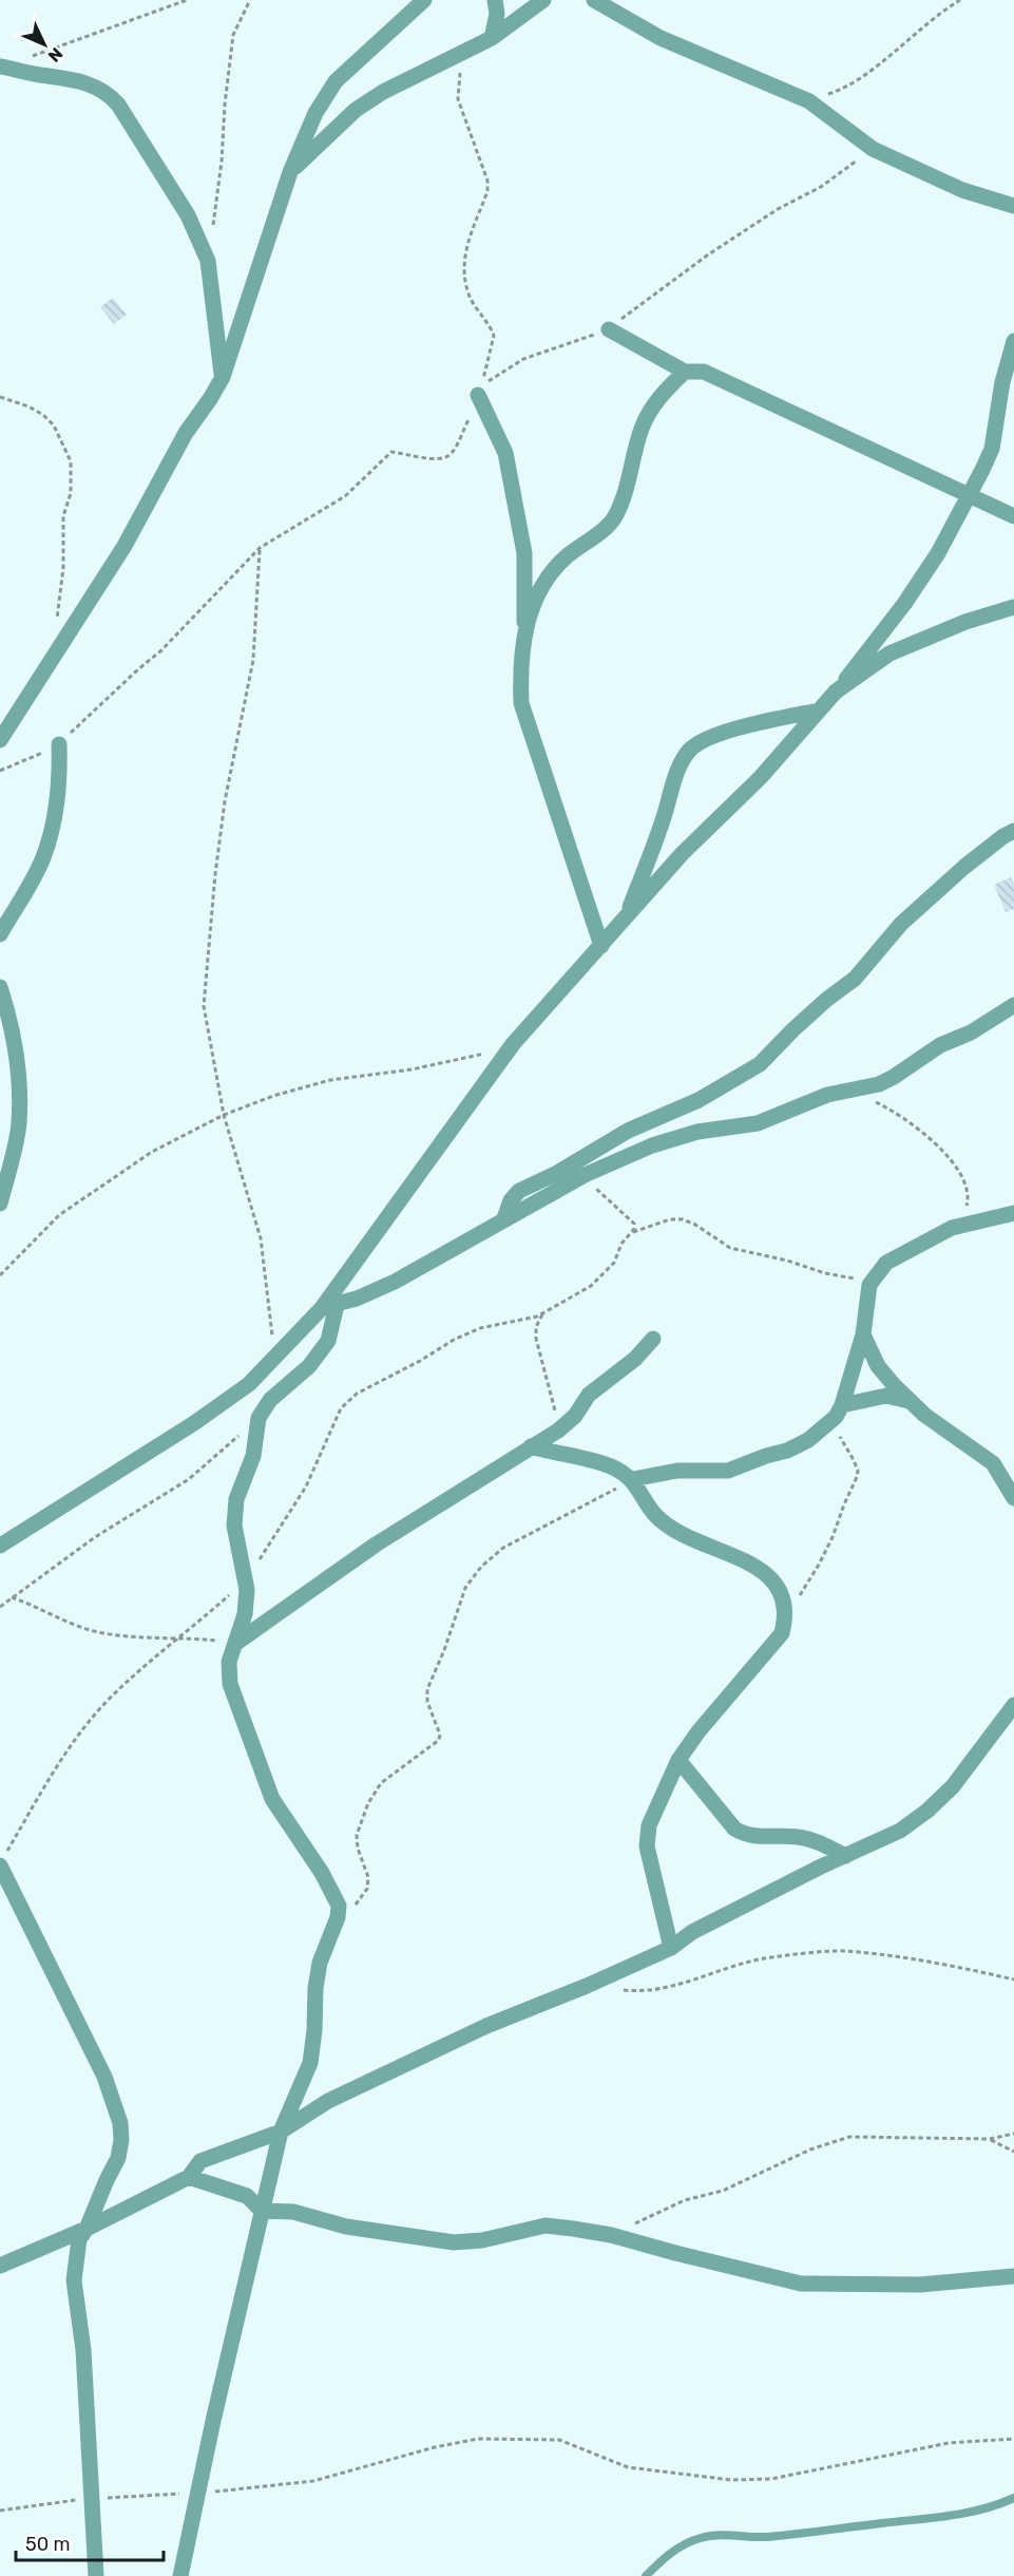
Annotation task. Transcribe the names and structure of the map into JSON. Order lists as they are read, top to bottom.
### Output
{
  "scale_bar": "50 m",
  "north": "bottom right"
}
